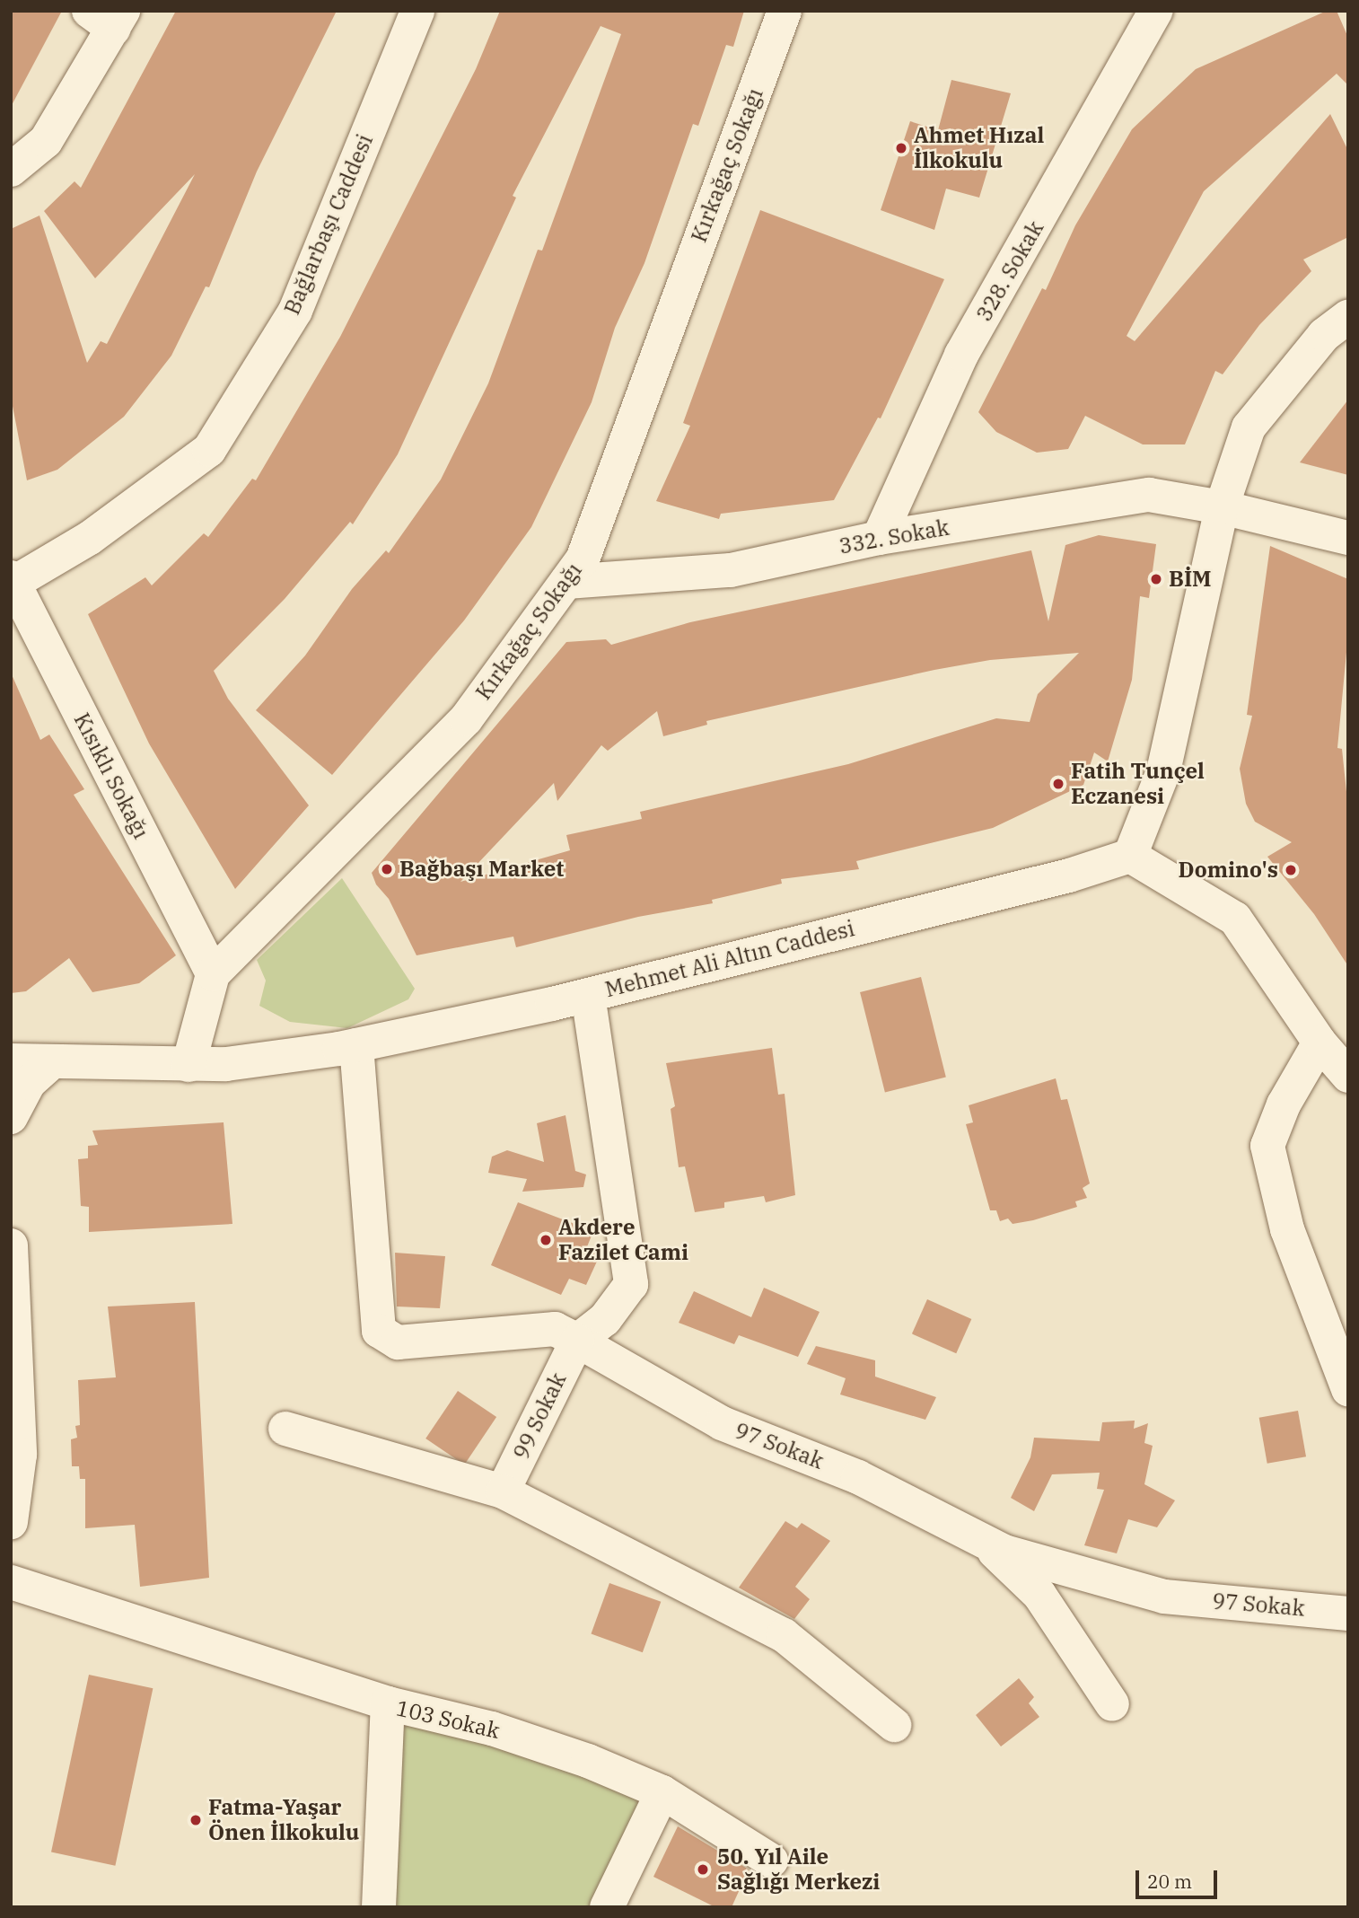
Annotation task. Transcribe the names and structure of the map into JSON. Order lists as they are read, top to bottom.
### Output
{
  "streets": {
    "street": [
      "Kırkağaç Sokağı",
      "Bağlarbaşı Caddesi",
      "328. Sokak",
      "332. Sokak",
      "Kısıklı Sokağı",
      "Mehmet Ali Altın Caddesi",
      "99 Sokak",
      "97 Sokak",
      "103 Sokak"
    ]
  },
  "crossings": [
    ["Kırkağaç Sokağı", "332. Sokak"],
    ["Kırkağaç Sokağı", "Kısıklı Sokağı"],
    ["Bağlarbaşı Caddesi", "Kısıklı Sokağı"],
    ["328. Sokak", "332. Sokak"],
    ["Mehmet Ali Altın Caddesi", "97 Sokak"],
    ["99 Sokak", "97 Sokak"]
  ],
  "places": [
    "Ahmet Hızal İlkokulu",
    "BİM",
    "Fatih Tunçel Eczanesi",
    "Bağbaşı Market",
    "Domino's",
    "Akdere Fazilet Cami",
    "Fatma-Yaşar Önen İlkokulu",
    "50. Yıl Aile Sağlığı Merkezi"
  ],
  "scale_bar": "20 m"
}
